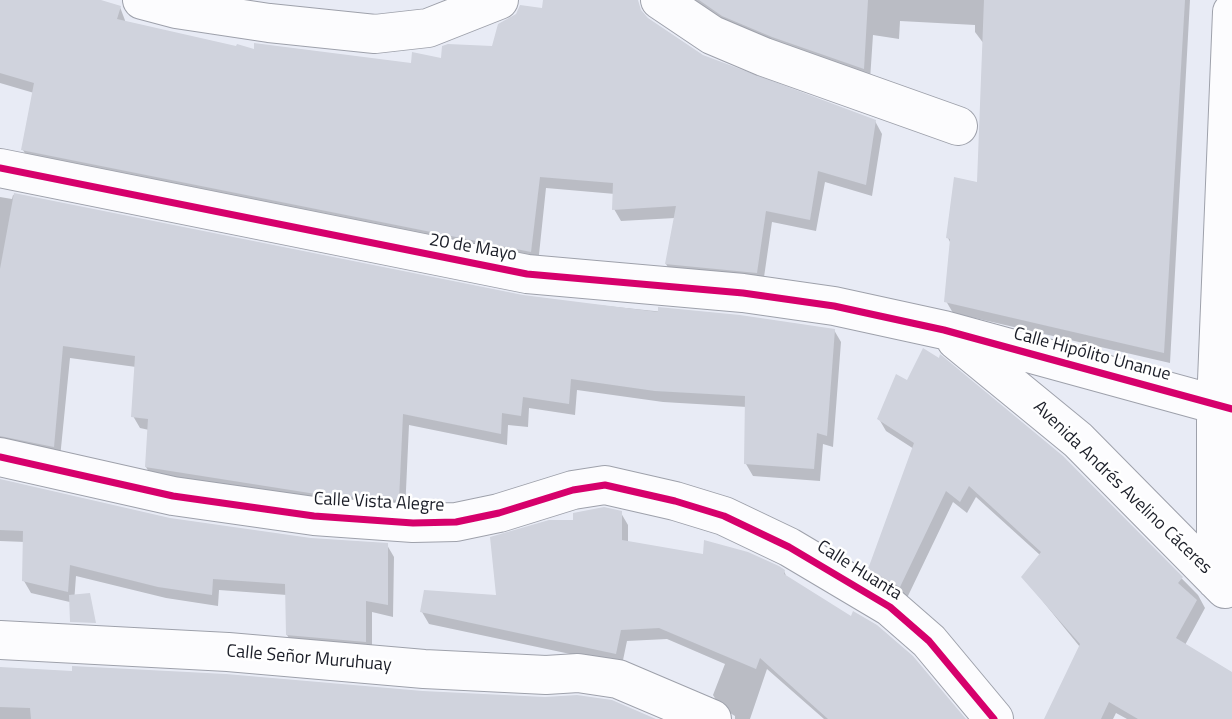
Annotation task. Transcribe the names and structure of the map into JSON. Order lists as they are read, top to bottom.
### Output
{
  "streets": {
    "street": [
      "20 de Mayo",
      "Calle Hipólito Unanue",
      "Avenida Andrés Avelino Cáceres",
      "Calle Vista Alegre",
      "Calle Huanta",
      "Calle Señor Muruhuay"
    ]
  },
  "crossings": [
    ["20 de Mayo", "Calle Hipólito Unanue"],
    ["20 de Mayo", "Avenida Andrés Avelino Cáceres"],
    ["Calle Hipólito Unanue", "Avenida Andrés Avelino Cáceres"],
    ["Calle Vista Alegre", "Calle Huanta"]
  ]
}
